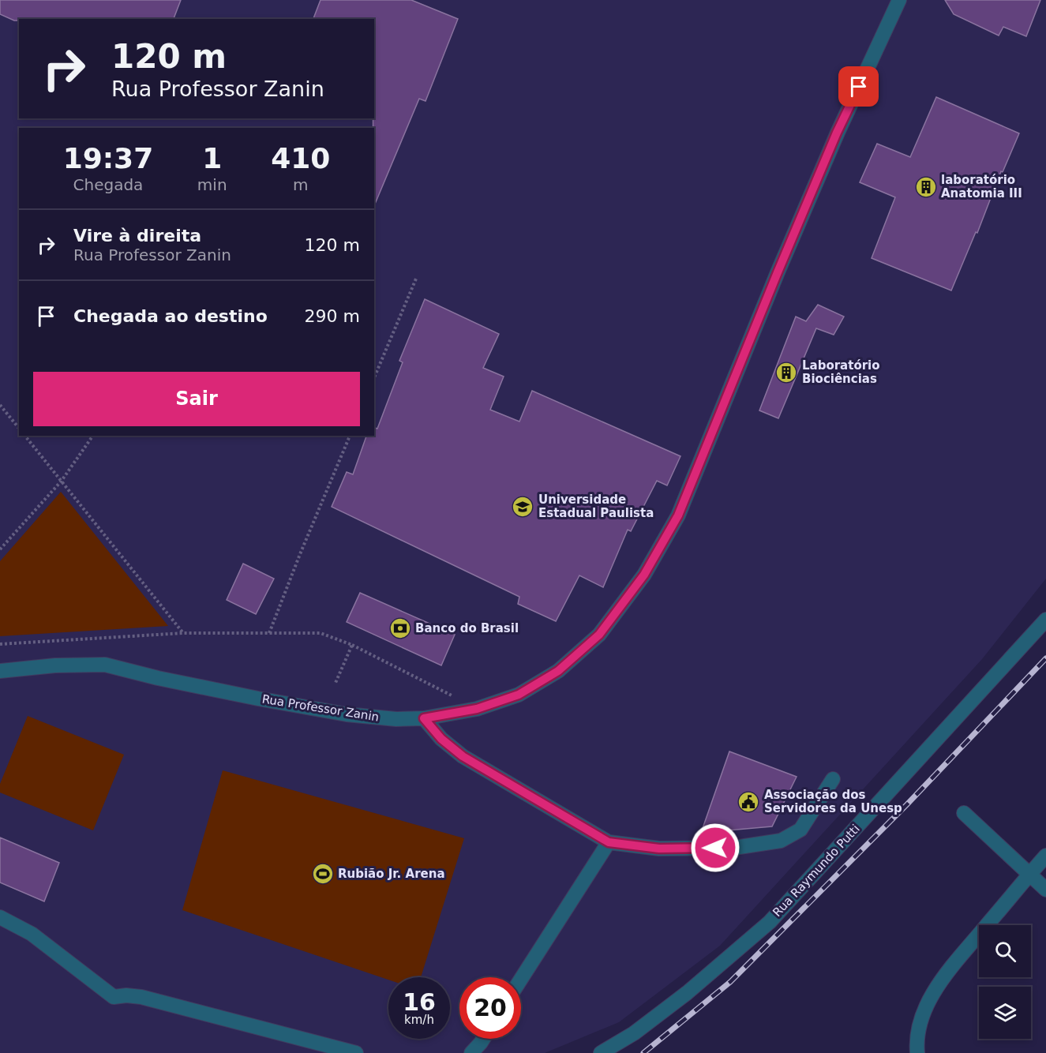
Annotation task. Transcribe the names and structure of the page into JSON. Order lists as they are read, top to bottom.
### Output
{
  "streets": {
    "street": ["Rua Professor Zanin", "Rua Raymundo Putti"]
  },
  "places": {
    "building": ["laboratório Anatomia III", "Laboratório Biociências"],
    "school or university": ["Universidade Estadual Paulista"],
    "bank": ["Banco do Brasil"],
    "public building": ["Associação dos Servidores da Unesp"],
    "sports": ["Rubião Jr. Arena"]
  },
  "page": {
    "turn": ["120 m", "Rua Professor Zanin"],
    "eta": [
      "19:37",
      "Chegada",
      "1",
      "min",
      "410",
      "m"
    ],
    "list": [
      {
        "name": "Vire à direita",
        "note": "Rua Professor Zanin",
        "value": "120 m"
      },
      {
        "name": "Chegada ao destino",
        "value": "290 m"
      }
    ],
    "buttons": "Sair",
    "speed": "16 km/h",
    "limit": "20"
  }
}
